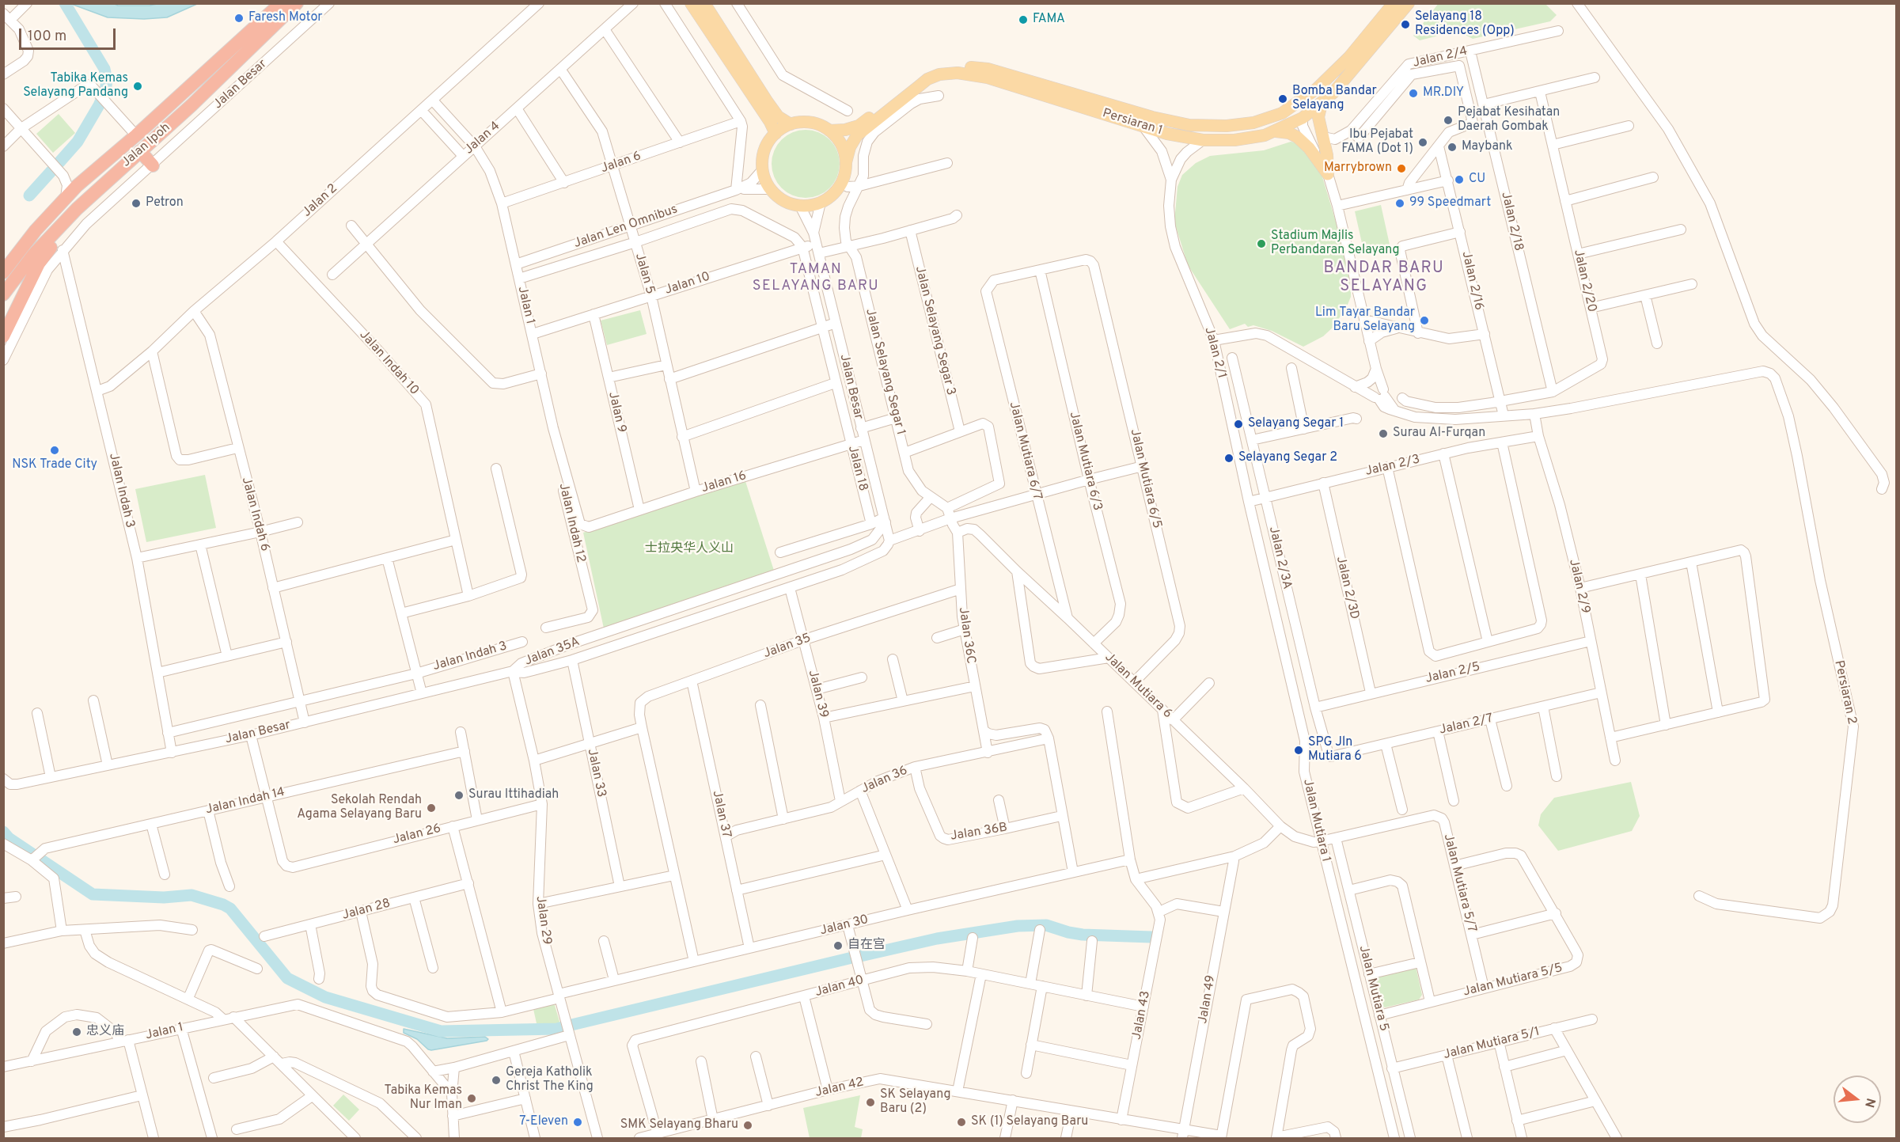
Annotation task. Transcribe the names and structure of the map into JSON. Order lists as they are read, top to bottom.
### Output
{
  "streets": {
    "highway": ["Jalan Ipoh"],
    "main road": ["Persiaran 1"],
    "street": [
      "Jalan 2/4",
      "Jalan Besar",
      "Jalan 4",
      "Jalan 6",
      "Jalan 2",
      "Jalan 2/18",
      "Jalan Len Omnibus",
      "Jalan 5",
      "Jalan 2/16",
      "Jalan 2/20",
      "Jalan 10",
      "Jalan 1",
      "Jalan Selayang Segar 3",
      "Jalan 2/1",
      "Jalan Indah 10",
      "Jalan Selayang Segar 1",
      "Jalan 9",
      "Jalan Mutiara 6/7",
      "Jalan Mutiara 6/3",
      "Jalan 2/3",
      "Jalan 18",
      "Jalan Mutiara 6/5",
      "Jalan 16",
      "Jalan Indah 3",
      "Jalan Indah 6",
      "Jalan Indah 12",
      "Jalan 2/3A",
      "Jalan 2/9",
      "Jalan 2/3D",
      "Jalan 36C",
      "Jalan 35",
      "Jalan 35A",
      "Jalan 2/5",
      "Jalan Mutiara 6",
      "Persiaran 2",
      "Jalan 39",
      "Jalan 2/7",
      "Jalan 33",
      "Jalan 36",
      "Jalan Indah 14",
      "Jalan 37",
      "Jalan Mutiara 1",
      "Jalan 36B",
      "Jalan 26",
      "Jalan Mutiara 5/7",
      "Jalan 28",
      "Jalan 29",
      "Jalan 30",
      "Jalan Mutiara 5/5",
      "Jalan 40",
      "Jalan Mutiara 5",
      "Jalan 49",
      "Jalan 43",
      "Jalan Mutiara 5/1",
      "Jalan 42"
    ]
  },
  "crossings": [
    ["Jalan 2/4", "Jalan 2/18"],
    ["Jalan Besar", "Persiaran 1"],
    ["Jalan Besar", "Jalan Len Omnibus"],
    ["Jalan Besar", "Jalan 10"],
    ["Jalan Besar", "Jalan 16"],
    ["Jalan Besar", "Jalan Indah 3"],
    ["Jalan Besar", "Jalan Indah 6"],
    ["Jalan Besar", "Jalan 35A"],
    ["Jalan Besar", "Jalan 29"],
    ["Persiaran 1", "Jalan Len Omnibus"],
    ["Persiaran 1", "Jalan 2/1"],
    ["Jalan 4", "Jalan 5"],
    ["Jalan 4", "Jalan 1"],
    ["Jalan 6", "Jalan 5"],
    ["Jalan 6", "Jalan 1"],
    ["Jalan 2", "Jalan 1"],
    ["Jalan 2", "Jalan Indah 10"],
    ["Jalan 2", "Jalan Indah 3"],
    ["Jalan 2", "Jalan Indah 6"],
    ["Jalan 2/18", "Jalan 2/20"],
    ["Jalan Len Omnibus", "Jalan 5"],
    ["Jalan Len Omnibus", "Jalan 1"],
    ["Jalan 5", "Jalan 10"],
    ["Jalan 5", "Jalan 16"],
    ["Jalan 2/16", "Jalan 2/20"],
    ["Jalan 10", "Jalan 1"],
    ["Jalan 10", "Jalan Selayang Segar 3"],
    ["Jalan 10", "Jalan Selayang Segar 1"],
    ["Jalan 10", "Jalan 9"],
    ["Jalan 10", "Jalan 18"],
    ["Jalan 1", "Jalan 16"],
    ["Jalan 1", "Jalan Indah 12"],
    ["Jalan 2/1", "Jalan 2/3"],
    ["Jalan 2/1", "Jalan Mutiara 1"],
    ["Jalan 9", "Jalan 16"],
    ["Jalan Mutiara 6/7", "Jalan Mutiara 6/3"],
    ["Jalan Mutiara 6/7", "Jalan Mutiara 6/5"],
    ["Jalan Mutiara 6/7", "Jalan Mutiara 6"],
    ["Jalan Mutiara 6/3", "Jalan Mutiara 6/5"],
    ["Jalan Mutiara 6/3", "Jalan Mutiara 6"],
    ["Jalan 2/3", "Jalan 2/3A"],
    ["Jalan 2/3", "Jalan 2/9"],
    ["Jalan 2/3", "Jalan 2/3D"],
    ["Jalan 2/3", "Jalan Mutiara 1"],
    ["Jalan 18", "Jalan 16"],
    ["Jalan Mutiara 6/5", "Jalan Mutiara 6"],
    ["Jalan Indah 3", "Jalan Indah 6"],
    ["Jalan 2/3A", "Jalan 2/5"],
    ["Jalan 2/3A", "Jalan 2/7"],
    ["Jalan 2/9", "Jalan 2/5"],
    ["Jalan 2/9", "Persiaran 2"],
    ["Jalan 2/9", "Jalan 2/7"],
    ["Jalan 2/3D", "Jalan 2/5"],
    ["Jalan 36C", "Jalan 35"],
    ["Jalan 36C", "Jalan Mutiara 6"],
    ["Jalan 36C", "Jalan 36"],
    ["Jalan 35", "Jalan 39"],
    ["Jalan 35", "Jalan 37"],
    ["Jalan 35", "Jalan 30"],
    ["Jalan 35A", "Jalan 39"],
    ["Jalan 35A", "Jalan 33"],
    ["Jalan 35A", "Jalan 29"],
    ["Jalan Mutiara 6", "Jalan Mutiara 1"],
    ["Jalan Mutiara 6", "Jalan Mutiara 5/7"],
    ["Jalan 39", "Jalan 36"],
    ["Jalan 36", "Jalan 37"],
    ["Jalan 36", "Jalan 36B"],
    ["Jalan Indah 14", "Jalan 26"],
    ["Jalan 37", "Jalan 30"],
    ["Jalan Mutiara 1", "Jalan Mutiara 5/7"],
    ["Jalan 26", "Jalan 29"],
    ["Jalan Mutiara 5/7", "Jalan Mutiara 5/5"],
    ["Jalan Mutiara 5/7", "Jalan Mutiara 5"],
    ["Jalan 29", "Jalan 30"],
    ["Jalan Mutiara 5/5", "Jalan Mutiara 5"],
    ["Jalan 40", "Jalan 43"],
    ["Jalan 40", "Jalan 42"],
    ["Jalan Mutiara 5", "Jalan Mutiara 5/1"],
    ["Jalan 49", "Jalan 42"],
    ["Jalan 43", "Jalan 42"]
  ],
  "districts": ["BANDAR BARU SELAYANG", "TAMAN SELAYANG BARU"],
  "parks": ["士拉央华人义山"],
  "places": [
    "Faresh Motor",
    "FAMA",
    "Selayang 18 Residences (Opp)",
    "Tabika Kemas Selayang Pandang",
    "MR.DIY",
    "Bomba Bandar Selayang",
    "Pejabat Kesihatan Daerah Gombak",
    "Ibu Pejabat FAMA (Dot 1)",
    "Maybank",
    "Marrybrown",
    "CU",
    "Petron",
    "99 Speedmart",
    "Stadium Majlis Perbandaran Selayang",
    "Lim Tayar Bandar Baru Selayang",
    "Selayang Segar 1",
    "Surau Al-Furqan",
    "NSK Trade City",
    "Selayang Segar 2",
    "SPG Jln Mutiara 6",
    "Surau Ittihadiah",
    "Sekolah Rendah Agama Selayang Baru",
    "自在宫",
    "忠义庙",
    "Gereja Katholik Christ The King",
    "Tabika Kemas Nur Iman",
    "SK Selayang Baru (2)",
    "7-Eleven",
    "SK (1) Selayang Baru",
    "SMK Selayang Bharu"
  ],
  "scale_bar": "100 m",
  "north": "right"
}
